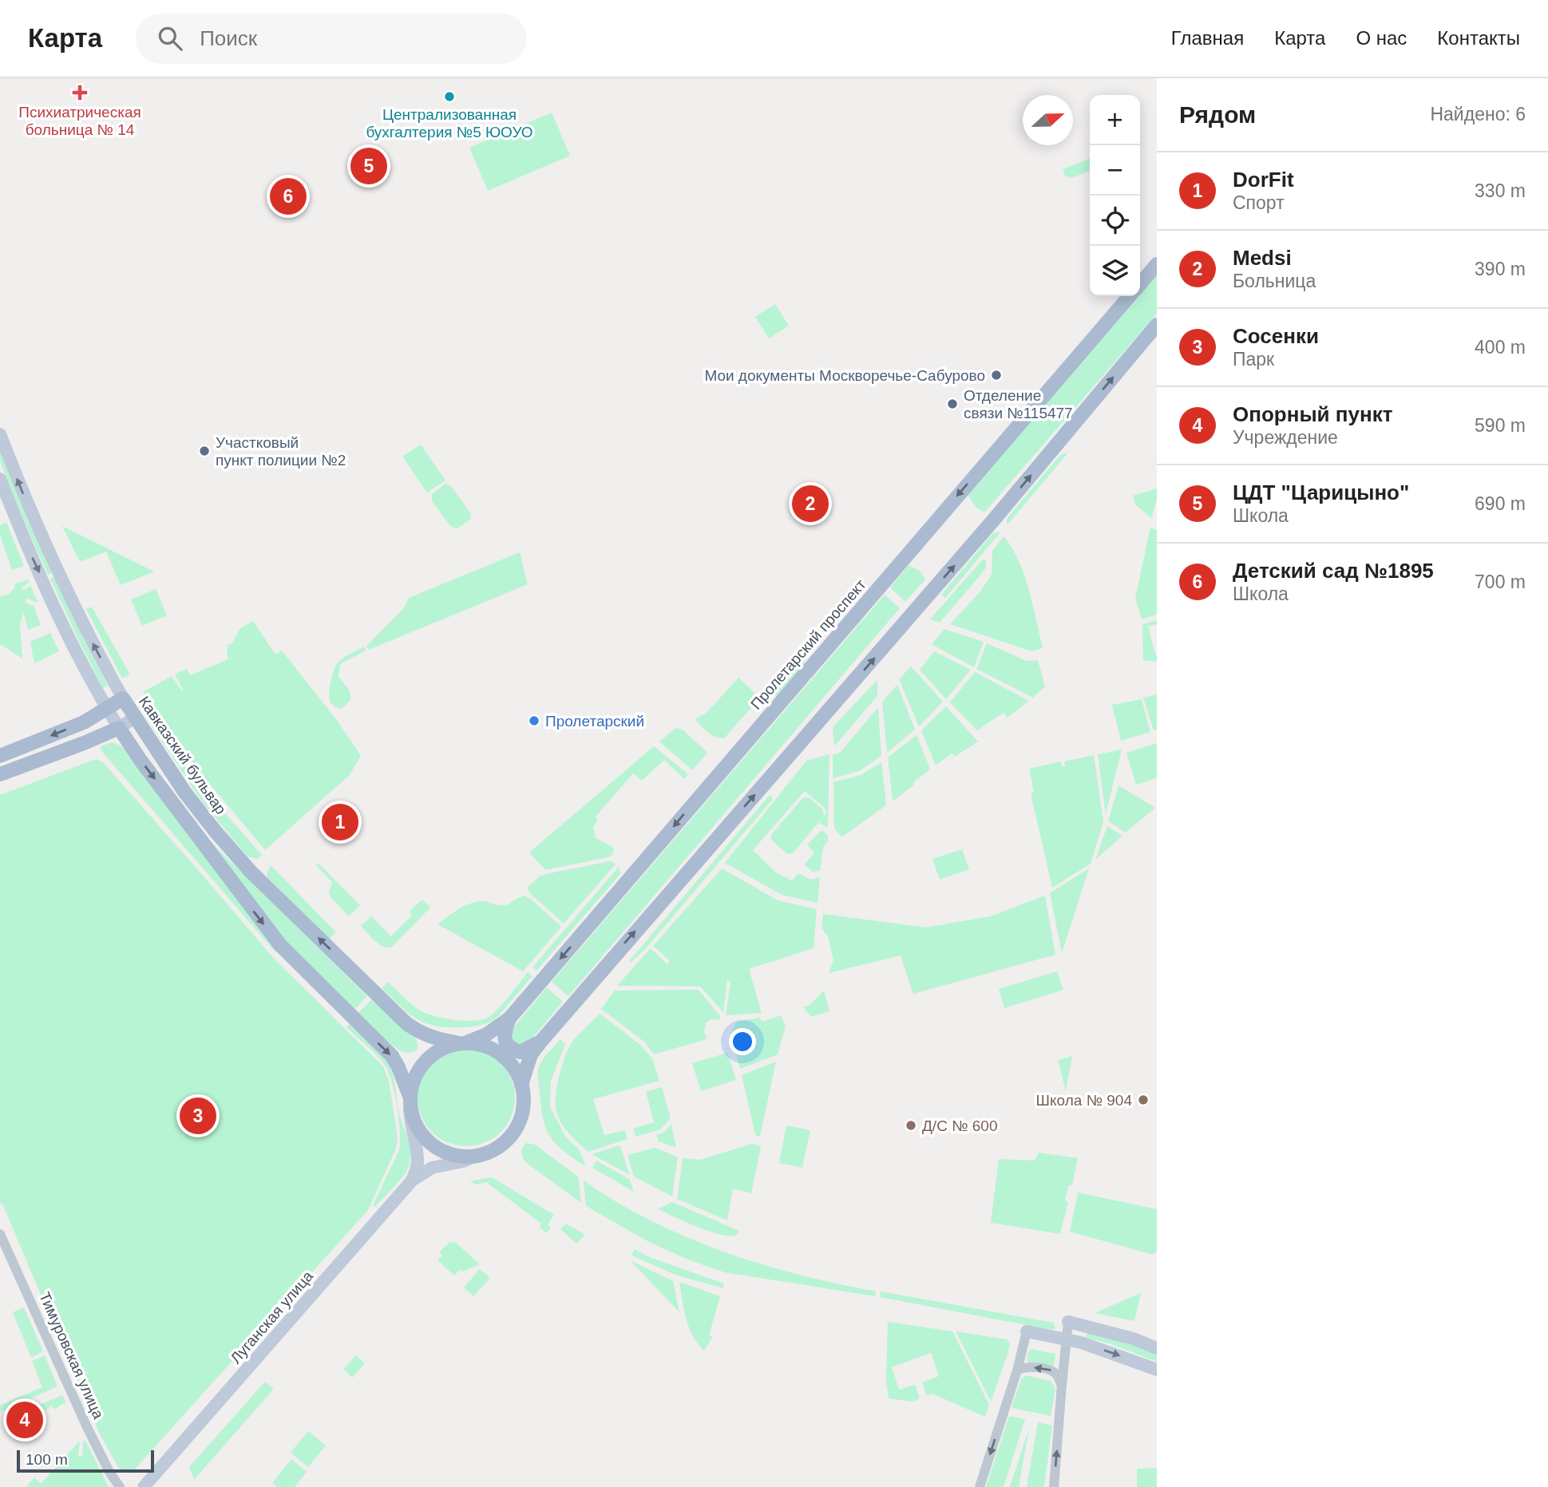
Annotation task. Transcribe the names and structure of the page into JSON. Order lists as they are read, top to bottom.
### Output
{
  "streets": {
    "main road": ["Пролетарский проспект", "Кавказский бульвар", "Луганская улица"],
    "street": ["Тимуровская улица"]
  },
  "crossings": [
    ["Пролетарский проспект", "Кавказский бульвар"],
    ["Пролетарский проспект", "Луганская улица"],
    ["Кавказский бульвар", "Луганская улица"]
  ],
  "places": {
    "health": ["Психиатрическая больница № 14"],
    "other": [
      "Централизованная бухгалтерия №5 ЮОУО",
      "Мои документы Москворечье-Сабурово",
      "Отделение связи №115477",
      "Участковый пункт полиции №2",
      "Пролетарский",
      "Школа № 904",
      "Д/C № 600"
    ]
  },
  "scale_bar": "100 m",
  "north": "right",
  "page": {
    "header": "Карта",
    "search": "Поиск",
    "nav": [
      "Главная",
      "Карта",
      "О нас",
      "Контакты"
    ],
    "heading": ["Рядом", "Найдено: 6"],
    "map_buttons": ["+", "−"],
    "pins": [
      "5",
      "6",
      "2",
      "1",
      "3",
      "4"
    ],
    "list": [
      {
        "mark": "1",
        "name": "DorFit",
        "note": "Спорт",
        "value": "330 m"
      },
      {
        "mark": "2",
        "name": "Medsi",
        "note": "Больница",
        "value": "390 m"
      },
      {
        "mark": "3",
        "name": "Сосенки",
        "note": "Парк",
        "value": "400 m"
      },
      {
        "mark": "4",
        "name": "Опорный пункт",
        "note": "Учреждение",
        "value": "590 m"
      },
      {
        "mark": "5",
        "name": "ЦДТ \"Царицыно\"",
        "note": "Школа",
        "value": "690 m"
      },
      {
        "mark": "6",
        "name": "Детский сад №1895",
        "note": "Школа",
        "value": "700 m"
      }
    ],
    "scale": "100 m"
  }
}
